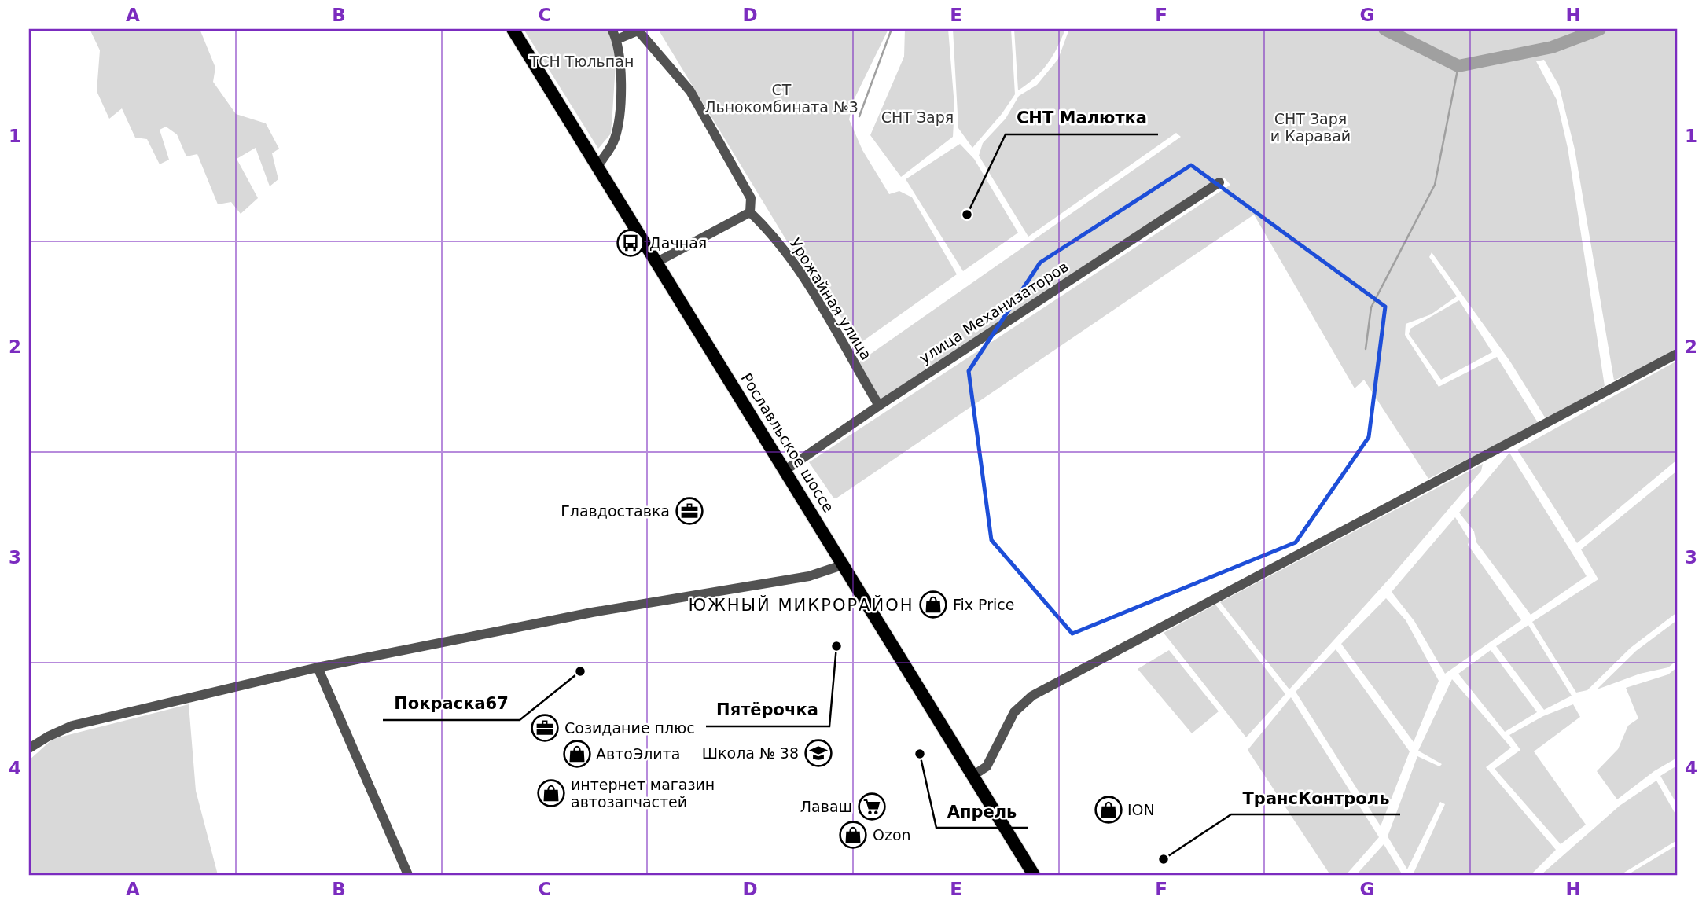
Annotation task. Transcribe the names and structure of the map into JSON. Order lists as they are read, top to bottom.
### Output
{
  "streets": {
    "main road": ["Рославльское шоссе"],
    "street": ["Урожайная улица", "улица Механизаторов"]
  },
  "crossings": [
    ["Урожайная улица", "улица Механизаторов"],
    ["улица Механизаторов", "Рославльское шоссе"]
  ],
  "districts": ["ЮЖНЫЙ МИКРОРАЙОН"],
  "parks": [
    "ТСН Тюльпан",
    "СТ Льнокомбината №3",
    "СНТ Заря",
    "СНТ Заря и Каравай"
  ],
  "places": {
    "other": [
      "СНТ Малютка",
      "Пятёрочка",
      "Покраска67",
      "Апрель",
      "ТрансКонтроль"
    ],
    "bus stop": ["Дачная"],
    "office": ["Главдоставка", "Созидание плюс"],
    "shop": [
      "Fix Price",
      "АвтоЭлита",
      "интернет магазин автозапчастей",
      "ION",
      "Ozon"
    ],
    "school or university": ["Школа № 38"],
    "supermarket": ["Лаваш"]
  },
  "grid": {
    "columns": [
      "A",
      "B",
      "C",
      "D",
      "E",
      "F",
      "G",
      "H"
    ],
    "rows": [
      "1",
      "2",
      "3",
      "4"
    ]
  }
}
